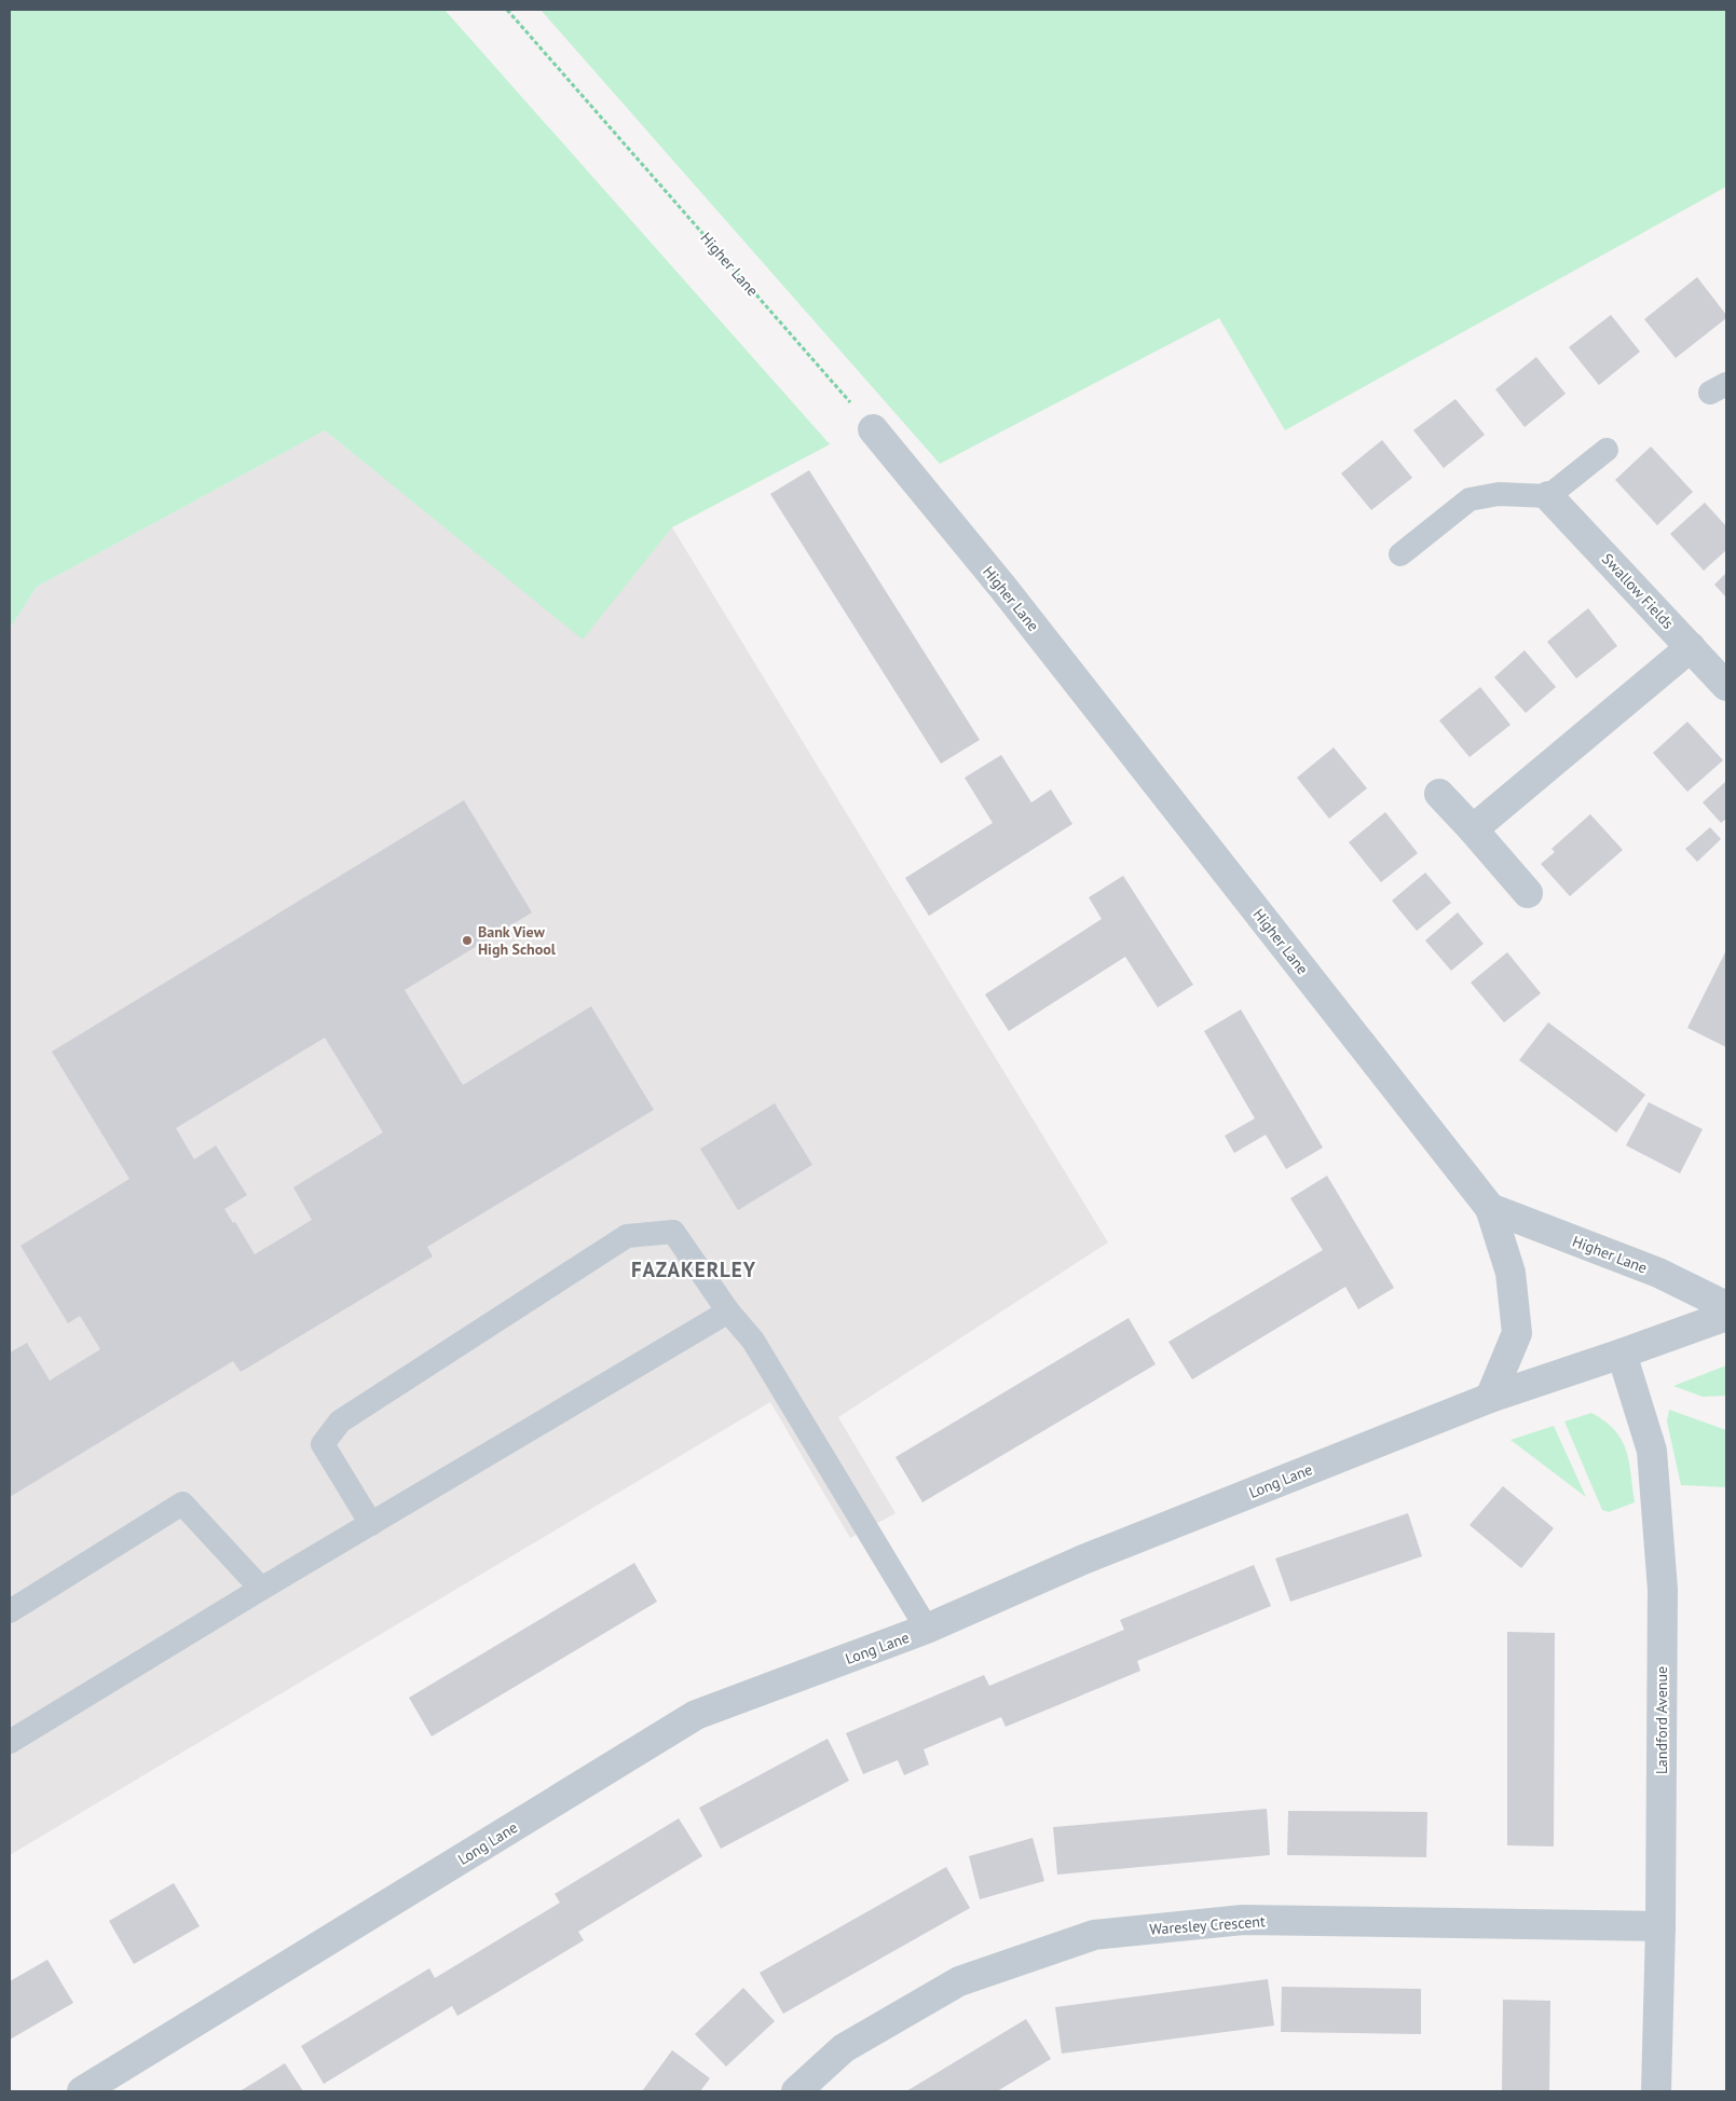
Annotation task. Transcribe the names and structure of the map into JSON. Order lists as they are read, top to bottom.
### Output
{
  "streets": {
    "street": [
      "Higher Lane",
      "Swallow Fields",
      "Long Lane",
      "Landford Avenue",
      "Waresley Crescent"
    ]
  },
  "crossings": [
    ["Higher Lane", "Long Lane"],
    ["Long Lane", "Landford Avenue"],
    ["Landford Avenue", "Waresley Crescent"]
  ],
  "districts": ["FAZAKERLEY"],
  "places": ["Bank View High School"]
}
